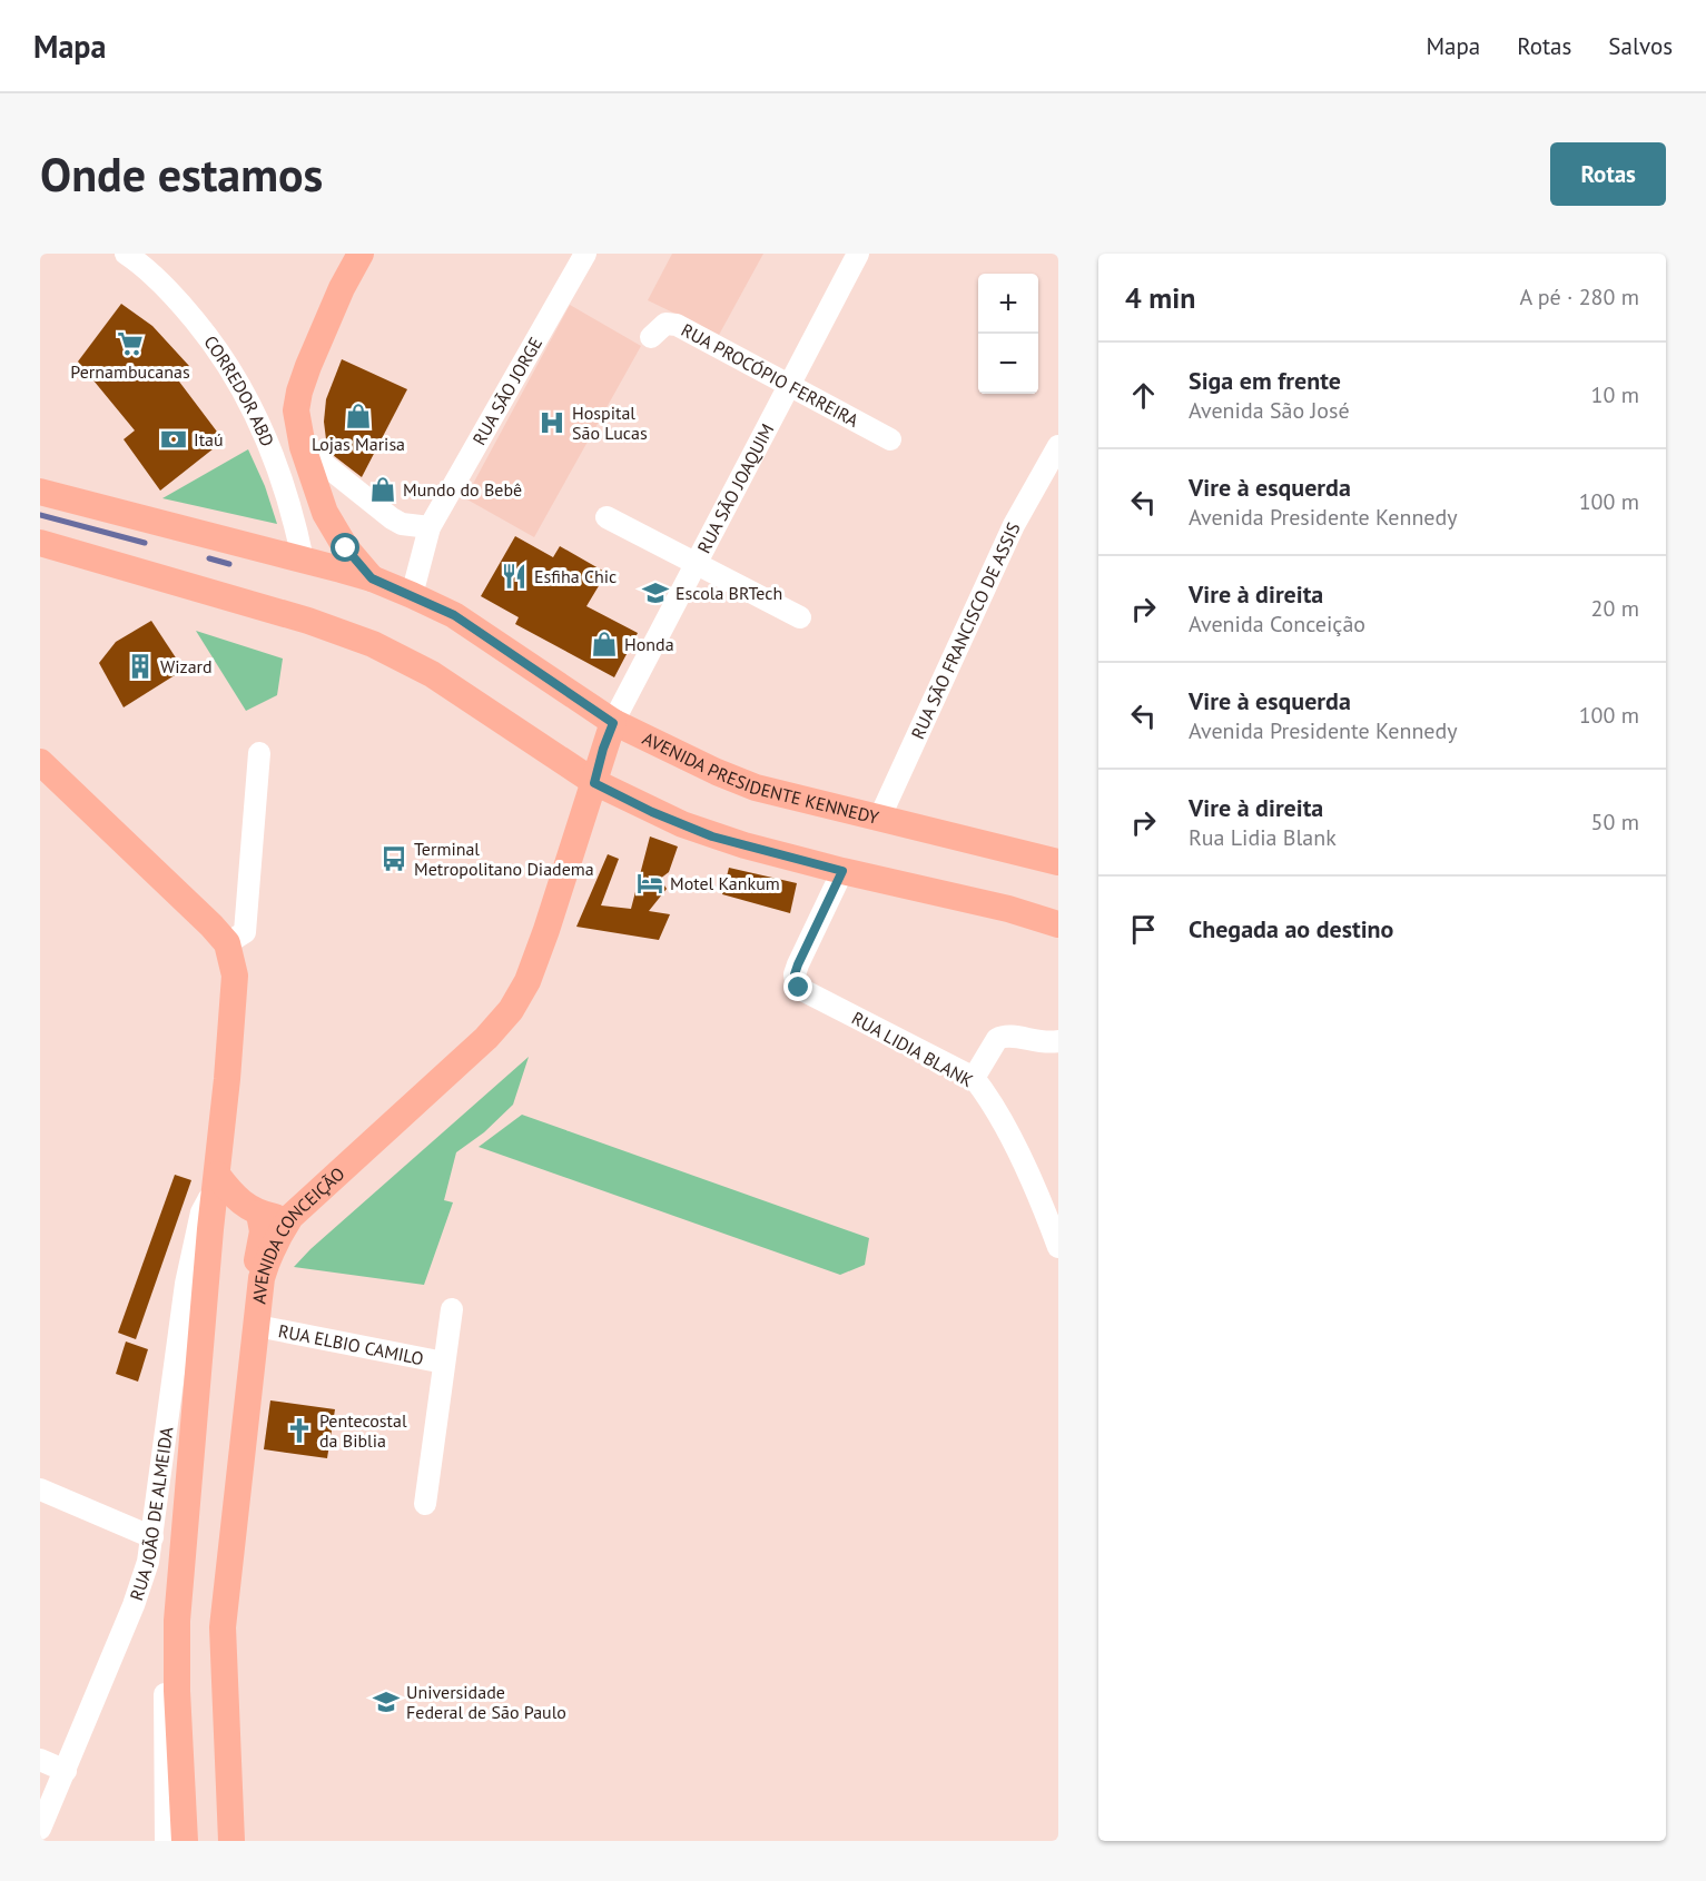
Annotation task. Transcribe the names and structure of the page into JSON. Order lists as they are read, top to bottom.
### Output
{
  "streets": {
    "main road": ["AVENIDA PRESIDENTE KENNEDY", "AVENIDA CONCEIÇÃO"],
    "street": [
      "RUA PROCÓPIO FERREIRA",
      "RUA SÃO JORGE",
      "CORREDOR ABD",
      "RUA SÃO JOAQUIM",
      "RUA SÃO FRANCISCO DE ASSIS",
      "RUA LIDIA BLANK",
      "RUA ELBIO CAMILO",
      "RUA JOÃO DE ALMEIDA"
    ]
  },
  "crossings": [
    ["RUA PROCÓPIO FERREIRA", "RUA SÃO JOAQUIM"],
    ["RUA SÃO JORGE", "AVENIDA PRESIDENTE KENNEDY"],
    ["CORREDOR ABD", "AVENIDA PRESIDENTE KENNEDY"],
    ["RUA SÃO JOAQUIM", "AVENIDA PRESIDENTE KENNEDY"],
    ["RUA SÃO JOAQUIM", "AVENIDA CONCEIÇÃO"],
    ["RUA SÃO FRANCISCO DE ASSIS", "AVENIDA PRESIDENTE KENNEDY"],
    ["AVENIDA PRESIDENTE KENNEDY", "AVENIDA CONCEIÇÃO"],
    ["AVENIDA CONCEIÇÃO", "RUA ELBIO CAMILO"]
  ],
  "places": {
    "supermarket": ["Pernambucanas"],
    "shop": ["Lojas Marisa", "Mundo do Bebê", "Honda"],
    "hospital": ["Hospital São Lucas"],
    "bank": ["Itaú"],
    "restaurant": ["Esfiha Chic"],
    "school or university": ["Escola BRTech", "Universidade Federal de São Paulo"],
    "building": ["Wizard"],
    "bus stop": ["Terminal Metropolitano Diadema"],
    "hotel": ["Motel Kankum"],
    "church": ["Pentecostal da Biblia"]
  },
  "page": {
    "header": "Mapa",
    "nav": ["Mapa", "Rotas", "Salvos"],
    "buttons": "Rotas",
    "title": "Onde estamos",
    "heading": ["4 min", "A pé · 280 m"],
    "map_buttons": ["+", "−"],
    "list": [
      ["Siga em frente", "Avenida São José", "10 m"],
      ["Vire à esquerda", "Avenida Presidente Kennedy", "100 m"],
      ["Vire à direita", "Avenida Conceição", "20 m"],
      ["Vire à esquerda", "Avenida Presidente Kennedy", "100 m"],
      ["Vire à direita", "Rua Lidia Blank", "50 m"],
      "Chegada ao destino"
    ]
  }
}
